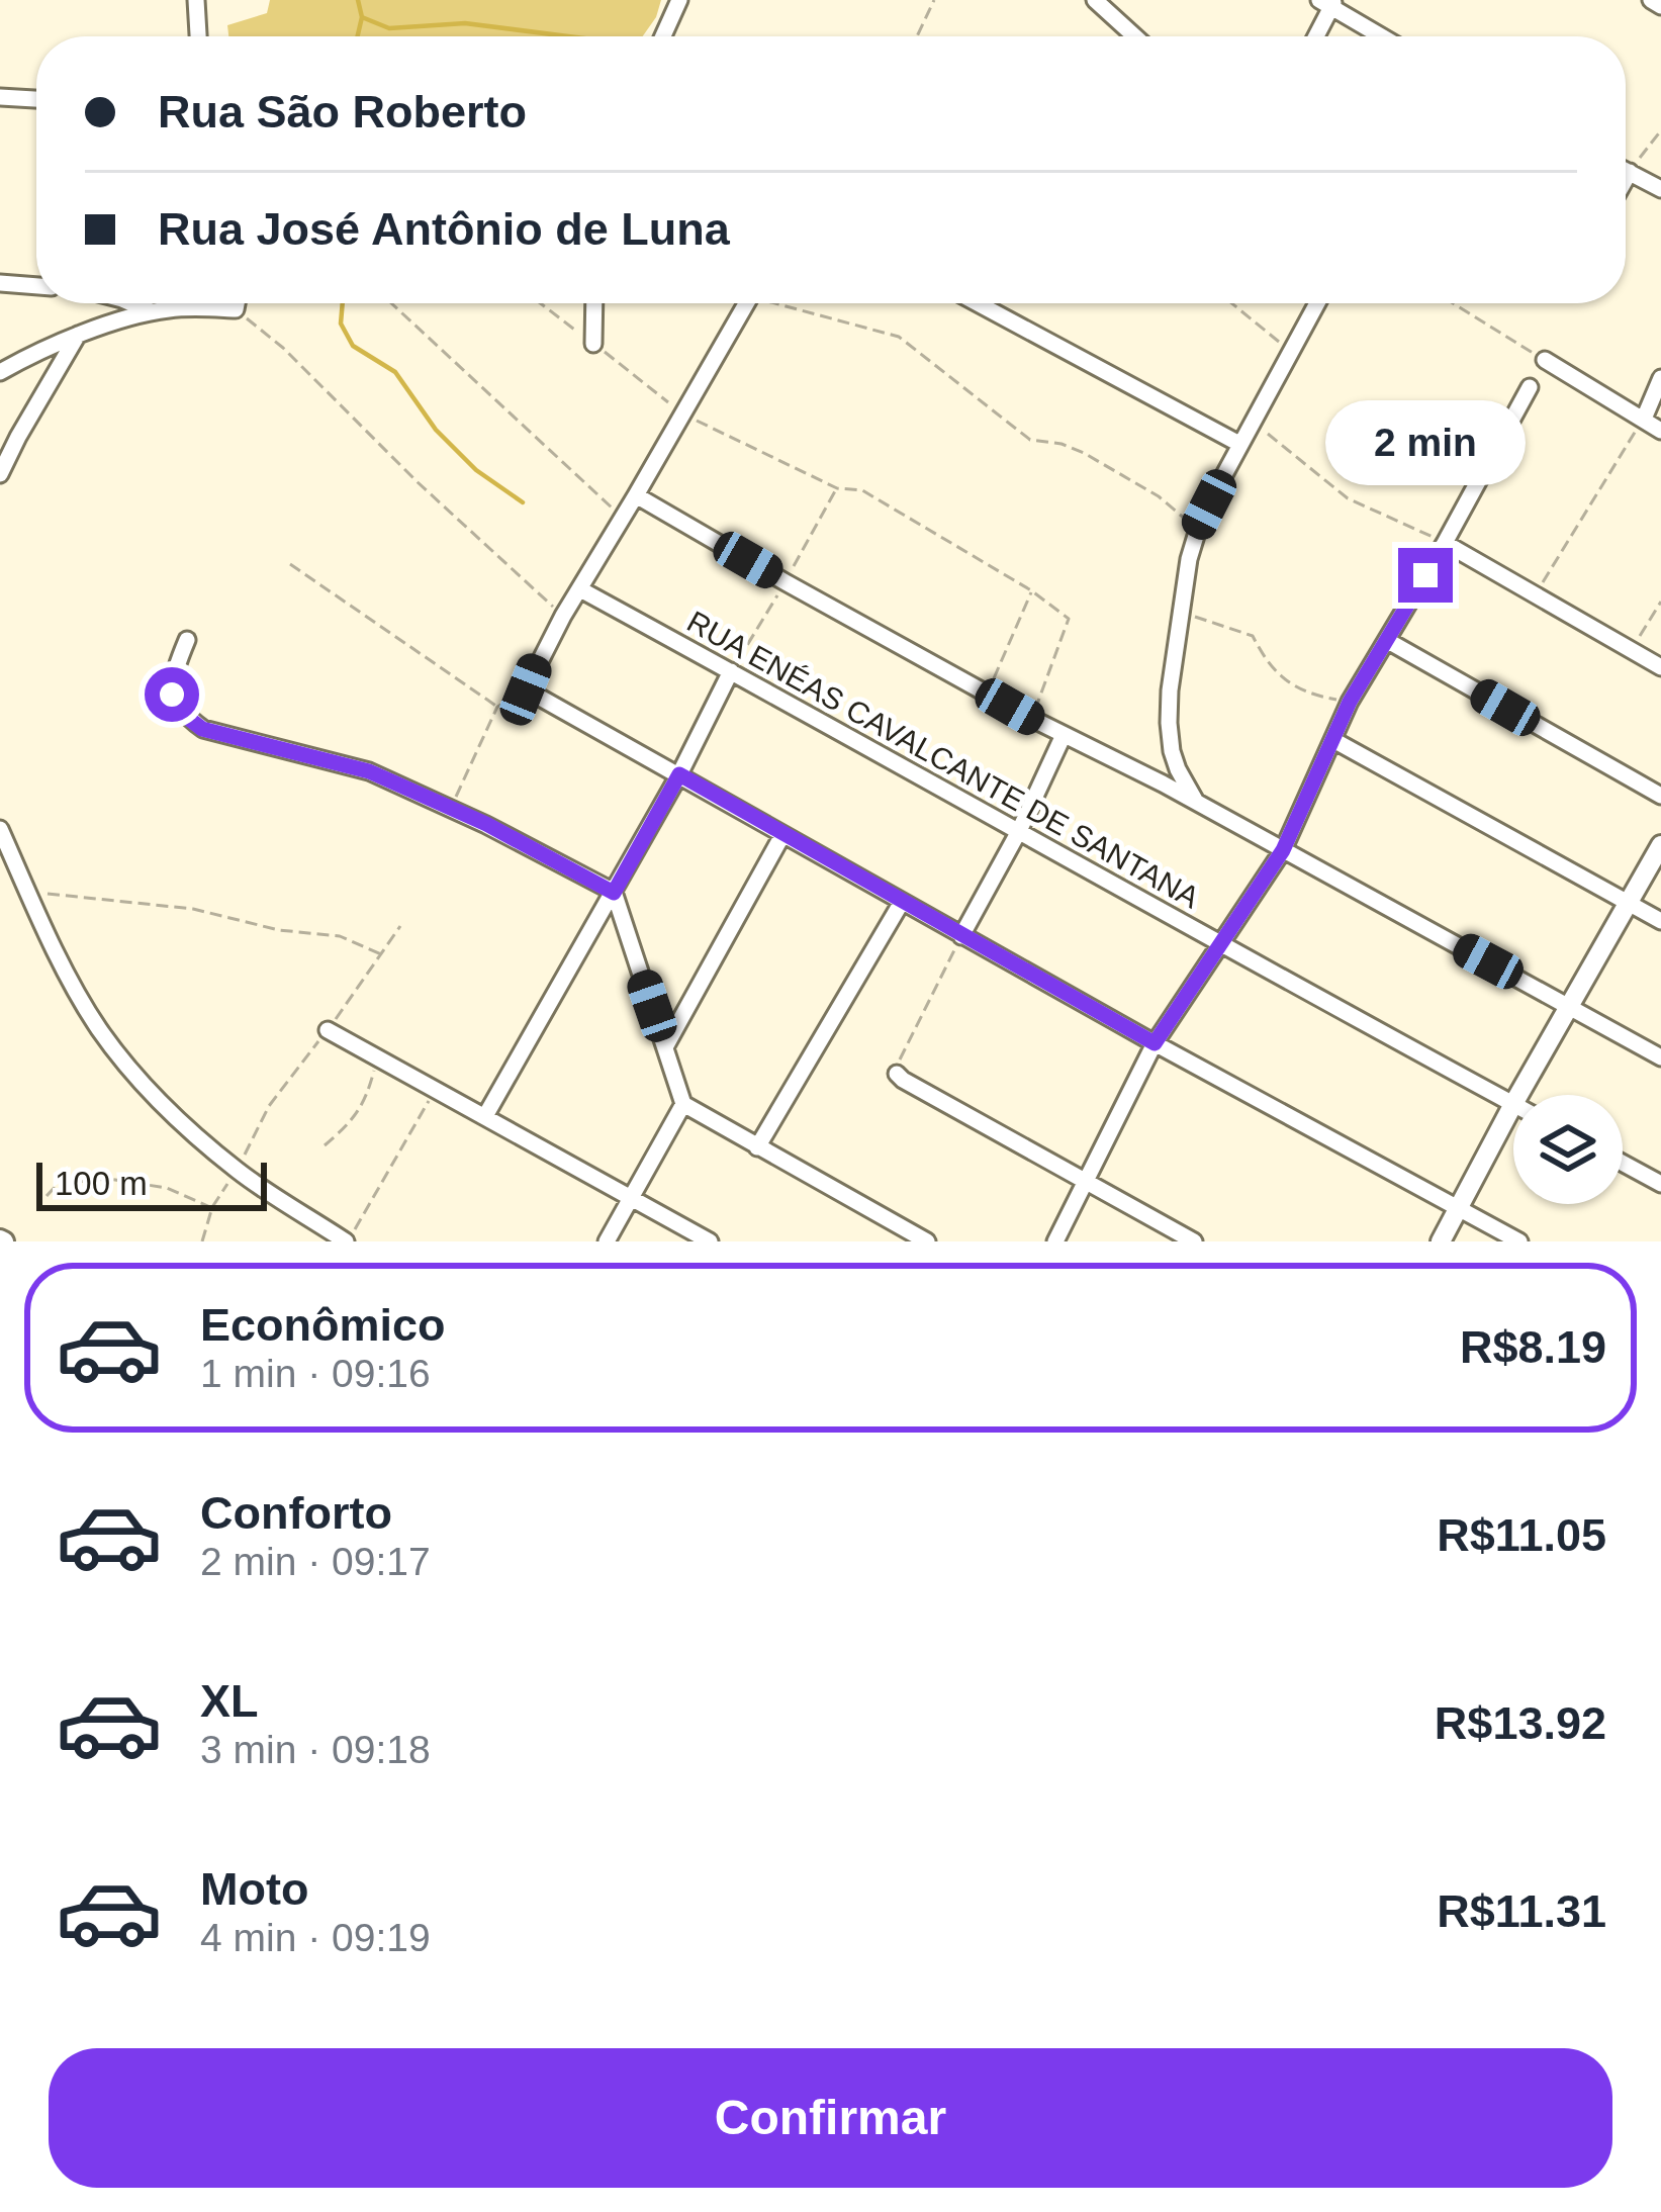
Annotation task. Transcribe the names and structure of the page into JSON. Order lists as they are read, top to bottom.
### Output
{
  "streets": {
    "street": ["RUA ENÉAS CAVALCANTE DE SANTANA"]
  },
  "scale_bar": "100 m",
  "page": {
    "banner": ["Rua São Roberto", "Rua José Antônio de Luna"],
    "bubble": "2 min",
    "scale": "100 m",
    "list": [
      {
        "name": "Econômico",
        "note": "1 min · 09:16",
        "value": "R$8.19"
      },
      {
        "name": "Conforto",
        "note": "2 min · 09:17",
        "value": "R$11.05"
      },
      {
        "name": "XL",
        "note": "3 min · 09:18",
        "value": "R$13.92"
      },
      {
        "name": "Moto",
        "note": "4 min · 09:19",
        "value": "R$11.31"
      }
    ],
    "buttons": "Confirmar"
  }
}
